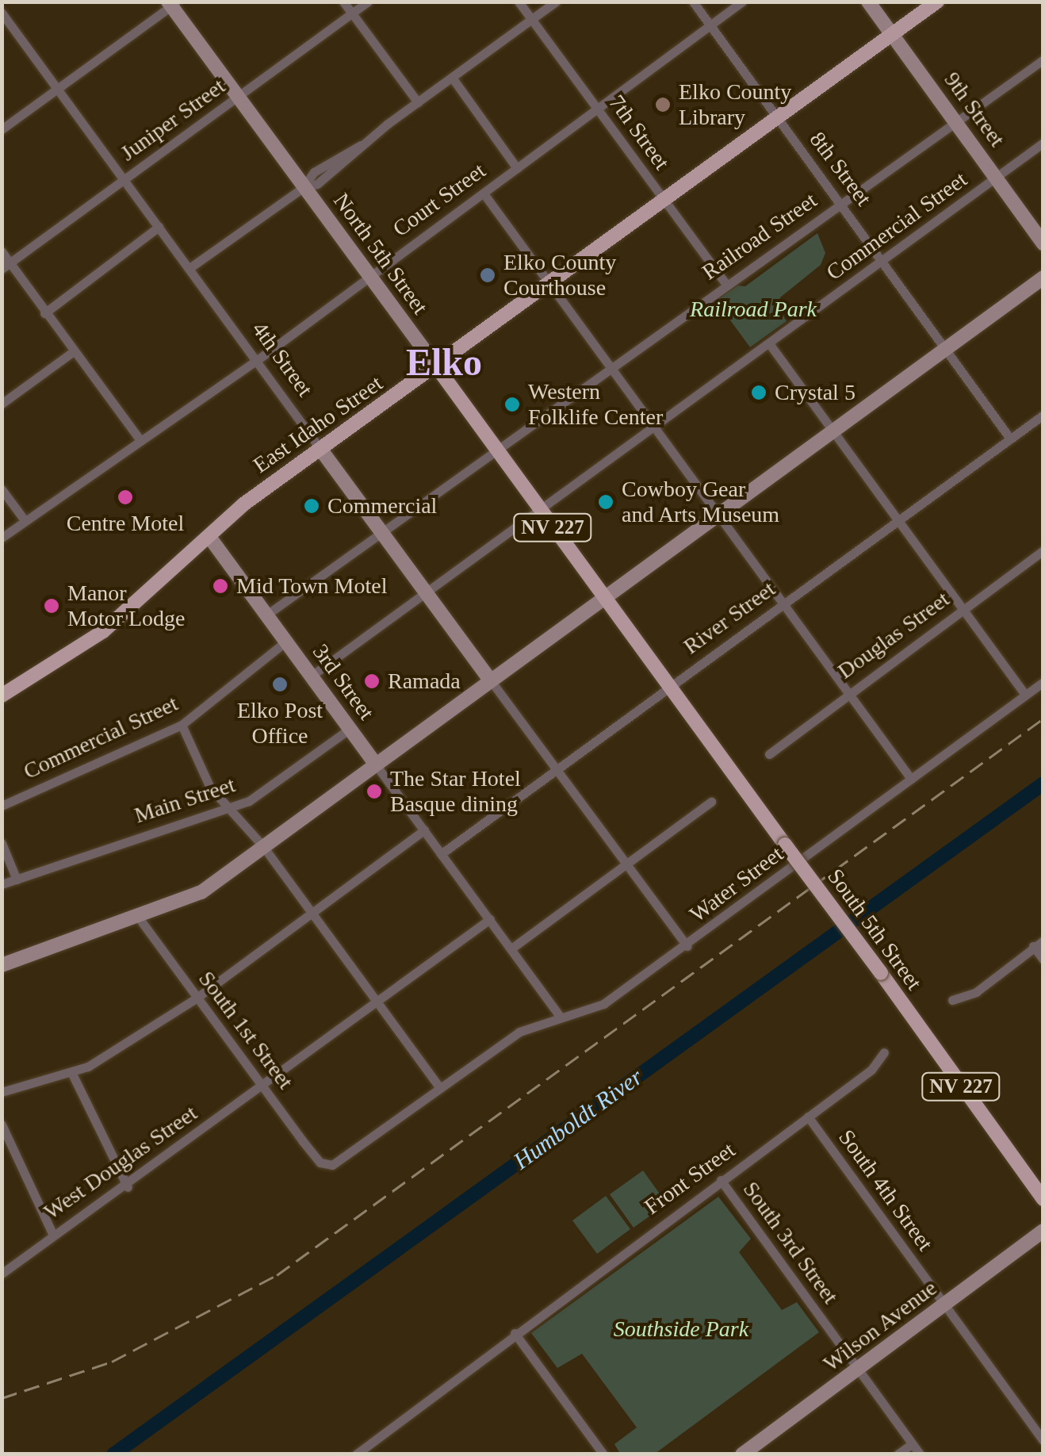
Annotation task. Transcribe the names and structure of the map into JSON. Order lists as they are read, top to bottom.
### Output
{
  "streets": {
    "main road": [
      "North 5th Street",
      "East Idaho Street",
      "NV 227",
      "South 5th Street"
    ],
    "street": [
      "9th Street",
      "Juniper Street",
      "7th Street",
      "8th Street",
      "Court Street",
      "Commercial Street",
      "Railroad Street",
      "4th Street",
      "River Street",
      "Douglas Street",
      "3rd Street",
      "Main Street",
      "Water Street",
      "South 1st Street",
      "West Douglas Street",
      "Front Street",
      "South 4th Street",
      "South 3rd Street",
      "Wilson Avenue"
    ]
  },
  "crossings": [
    ["9th Street", "Commercial Street"],
    ["9th Street", "Railroad Street"],
    ["9th Street", "East Idaho Street"],
    ["Juniper Street", "North 5th Street"],
    ["Juniper Street", "4th Street"],
    ["7th Street", "Court Street"],
    ["7th Street", "Railroad Street"],
    ["7th Street", "East Idaho Street"],
    ["8th Street", "Court Street"],
    ["8th Street", "Commercial Street"],
    ["8th Street", "Railroad Street"],
    ["8th Street", "East Idaho Street"],
    ["8th Street", "River Street"],
    ["Court Street", "North 5th Street"],
    ["Court Street", "4th Street"],
    ["Commercial Street", "North 5th Street"],
    ["Commercial Street", "4th Street"],
    ["Commercial Street", "3rd Street"],
    ["Railroad Street", "North 5th Street"],
    ["Railroad Street", "4th Street"],
    ["Railroad Street", "3rd Street"],
    ["North 5th Street", "East Idaho Street"],
    ["North 5th Street", "River Street"],
    ["North 5th Street", "South 5th Street"],
    ["4th Street", "East Idaho Street"],
    ["4th Street", "River Street"],
    ["East Idaho Street", "3rd Street"],
    ["River Street", "3rd Street"],
    ["River Street", "South 5th Street"],
    ["3rd Street", "Main Street"],
    ["Water Street", "South 1st Street"],
    ["South 1st Street", "West Douglas Street"],
    ["Front Street", "South 4th Street"],
    ["Front Street", "South 3rd Street"],
    ["South 4th Street", "Wilson Avenue"],
    ["South 3rd Street", "Wilson Avenue"]
  ],
  "districts": ["Elko"],
  "water": ["Humboldt River"],
  "parks": ["Railroad Park", "Southside Park"],
  "places": [
    "Elko County Library",
    "Elko County Courthouse",
    "Crystal 5",
    "Western Folklife Center",
    "Centre Motel",
    "Cowboy Gear and Arts Museum",
    "Commercial",
    "Mid Town Motel",
    "Manor Motor Lodge",
    "Ramada",
    "Elko Post Office",
    "The Star Hotel Basque dining"
  ]
}
